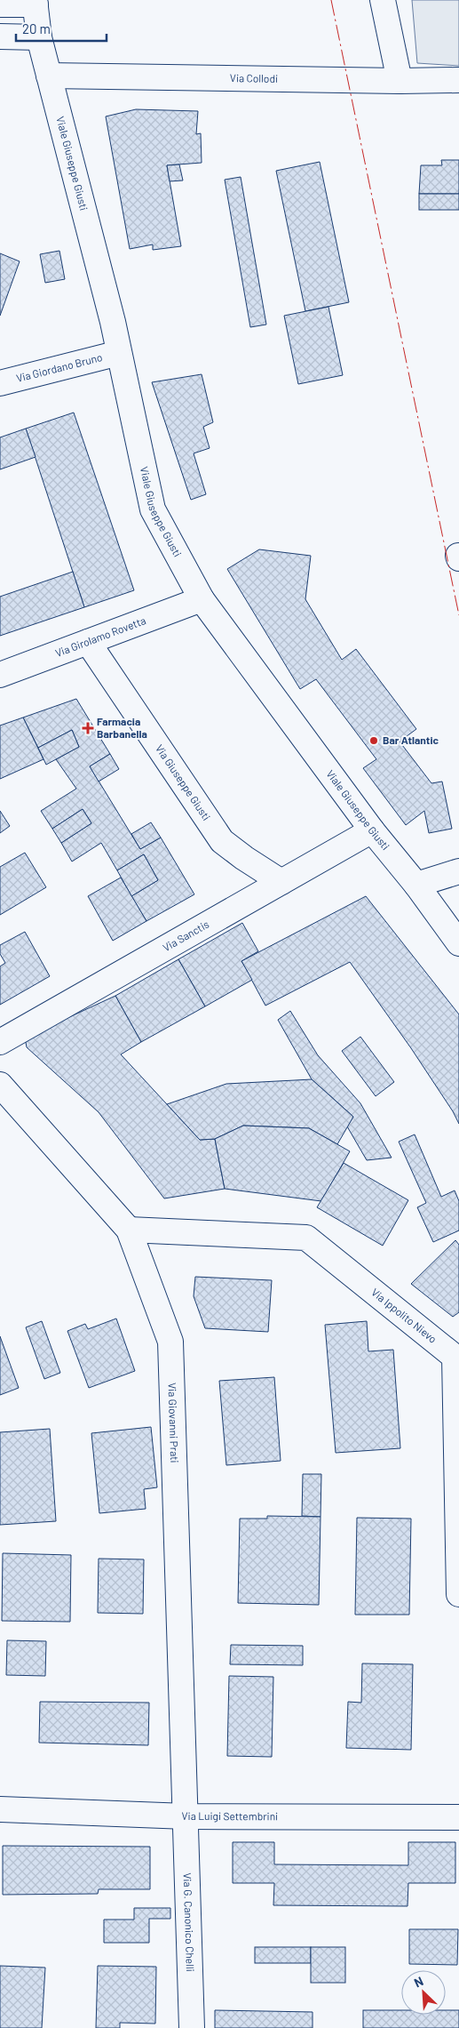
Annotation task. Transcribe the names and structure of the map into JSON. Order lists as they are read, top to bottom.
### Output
{
  "streets": {
    "street": [
      "Via Collodi",
      "Viale Giuseppe Giusti",
      "Via Giordano Bruno",
      "Via Girolamo Rovetta",
      "Via Giuseppe Giusti",
      "Via Sanctis",
      "Via Ippolito Nievo",
      "Via Giovanni Prati",
      "Via Luigi Settembrini",
      "Via G. Canonico Chelli"
    ]
  },
  "crossings": [
    ["Via Collodi", "Viale Giuseppe Giusti"],
    ["Viale Giuseppe Giusti", "Via Giordano Bruno"],
    ["Viale Giuseppe Giusti", "Via Girolamo Rovetta"],
    ["Viale Giuseppe Giusti", "Via Sanctis"],
    ["Via Girolamo Rovetta", "Via Giuseppe Giusti"],
    ["Via Giuseppe Giusti", "Via Sanctis"],
    ["Via Ippolito Nievo", "Via Giovanni Prati"],
    ["Via Giovanni Prati", "Via Luigi Settembrini"],
    ["Via Giovanni Prati", "Via G. Canonico Chelli"],
    ["Via Luigi Settembrini", "Via G. Canonico Chelli"]
  ],
  "places": {
    "health": ["Farmacia Barbanella"],
    "other": ["Bar Atlantic"]
  },
  "scale_bar": "20 m",
  "north": "top left"
}
